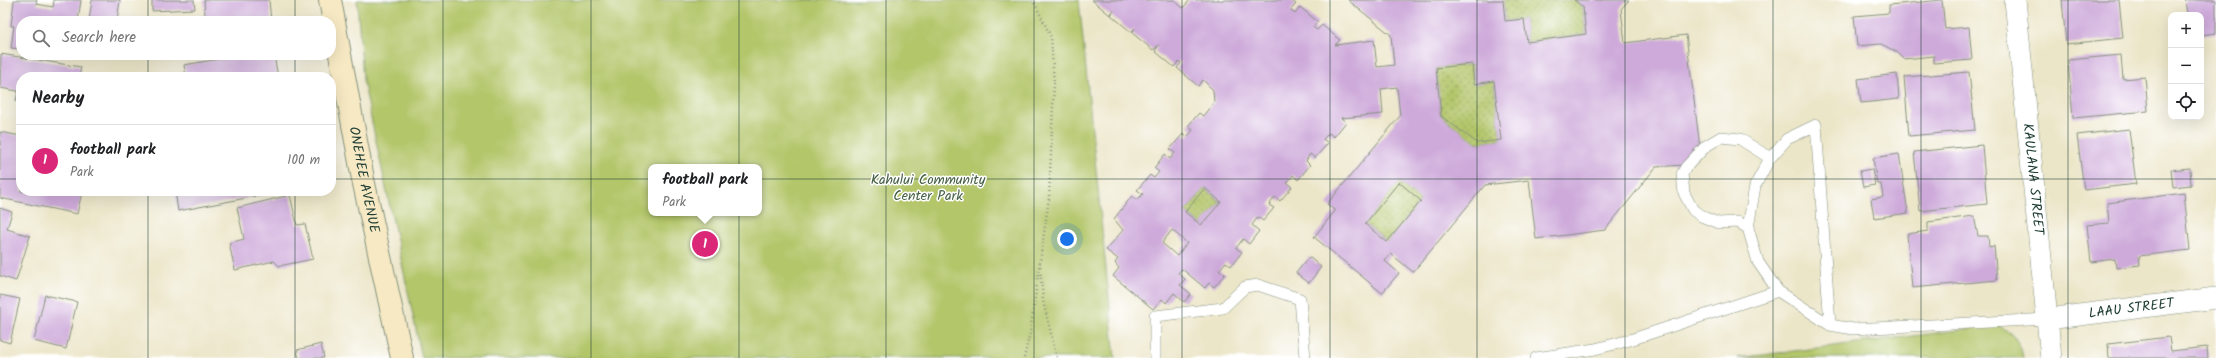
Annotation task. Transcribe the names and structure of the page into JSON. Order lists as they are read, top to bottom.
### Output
{
  "streets": {
    "street": ["ONEHEE AVENUE", "KAULANA STREET", "LAAU STREET"]
  },
  "crossings": [
    ["KAULANA STREET", "LAAU STREET"]
  ],
  "parks": ["Kahului Community Center Park"],
  "page": {
    "map_buttons": ["+", "−"],
    "search": "Search here",
    "heading": "Nearby",
    "list": [
      {
        "mark": "1",
        "name": "football park",
        "note": "Park",
        "value": "100 m"
      }
    ],
    "popup": ["football park", "Park"],
    "pins": "1"
  }
}
